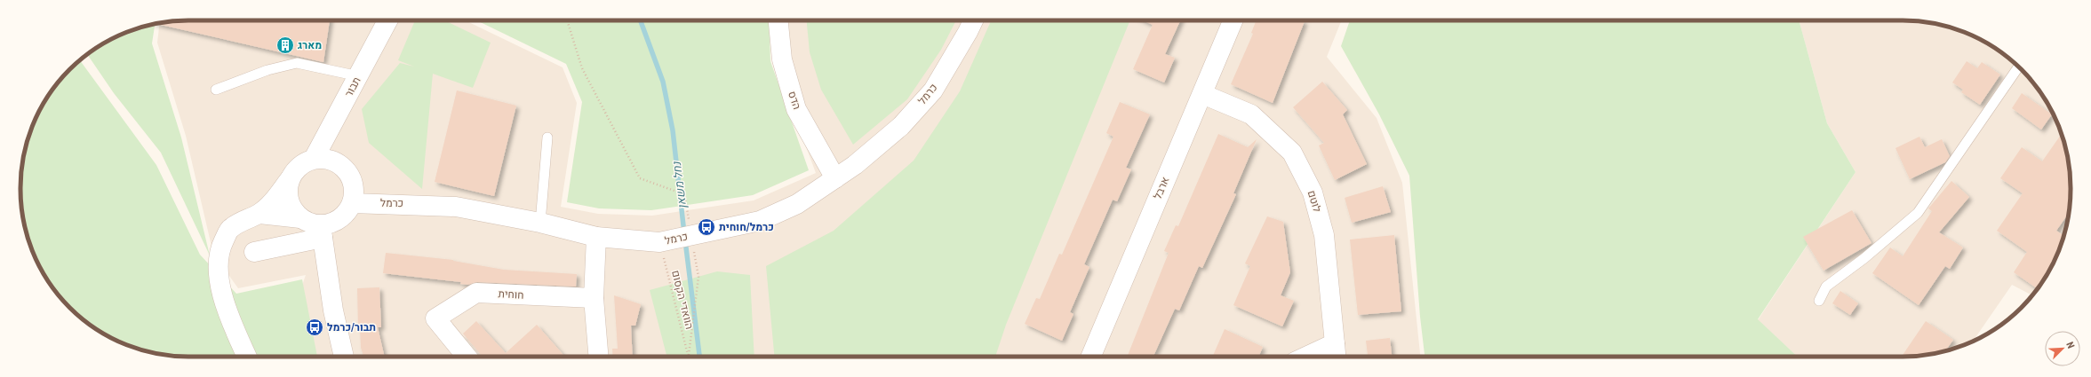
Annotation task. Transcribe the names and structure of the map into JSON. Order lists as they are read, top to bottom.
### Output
{
  "streets": {
    "street": [
      "תבור",
      "כרמל",
      "הדס",
      "ארבל",
      "לוטם",
      "חוחית"
    ],
    "path": ["הוואדי הקסום"]
  },
  "crossings": [
    ["תבור", "כרמל"],
    ["כרמל", "הדס"],
    ["כרמל", "הוואדי הקסום"],
    ["ארבל", "לוטם"]
  ],
  "water": ["נחל משאן"],
  "places": {
    "building": ["מארג"],
    "bus stop": ["כרמל/חוחית", "תבור/כרמל"]
  },
  "north": "top right"
}
